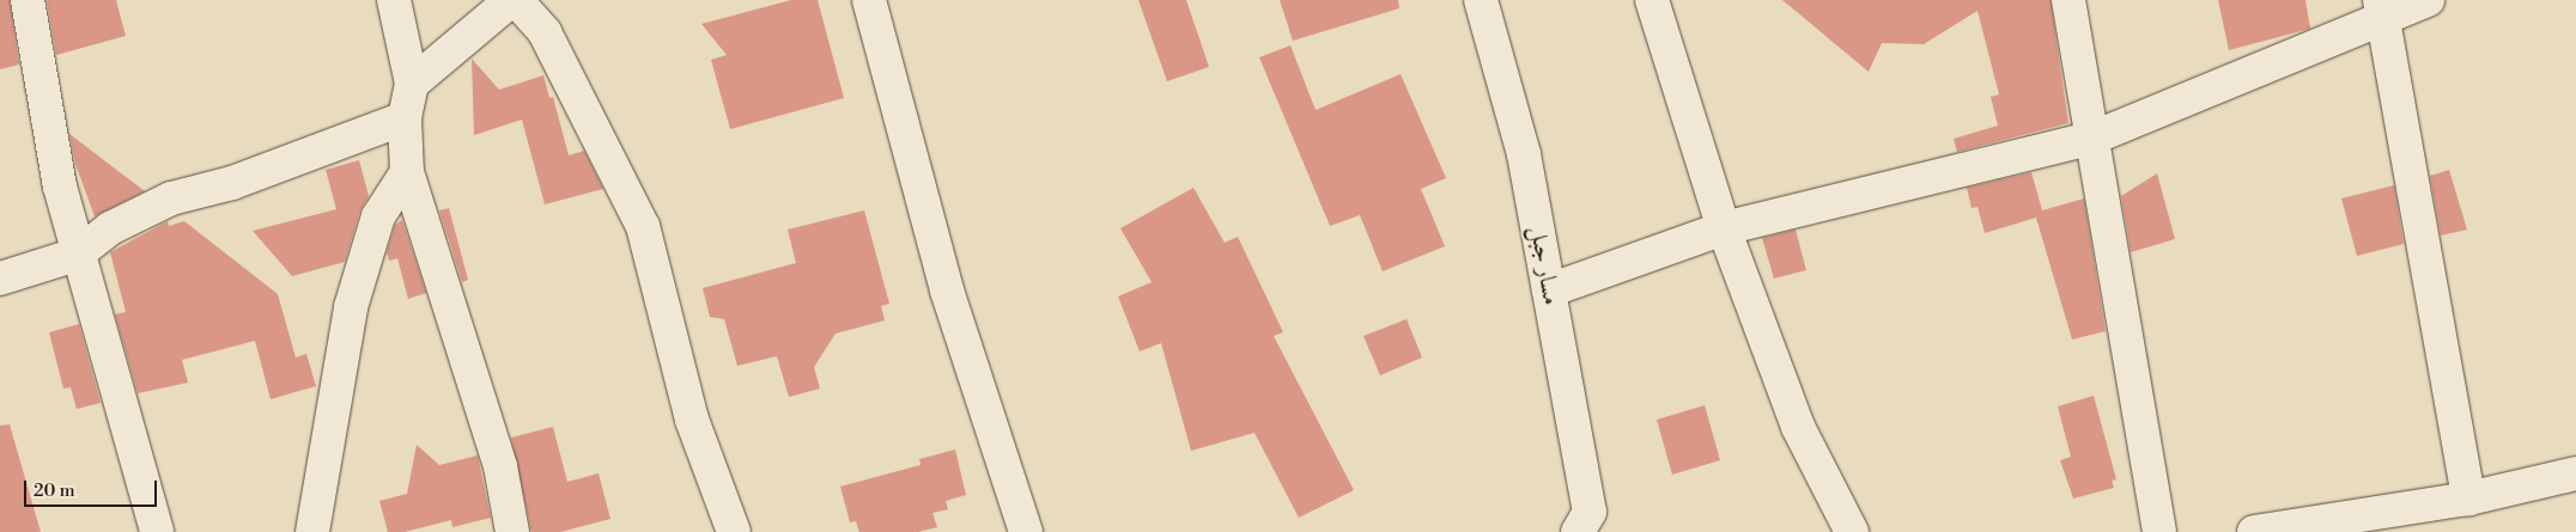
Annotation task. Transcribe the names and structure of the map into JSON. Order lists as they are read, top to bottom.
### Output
{
  "streets": {
    "street": ["مسار جبل"]
  },
  "scale_bar": "20 m"
}
